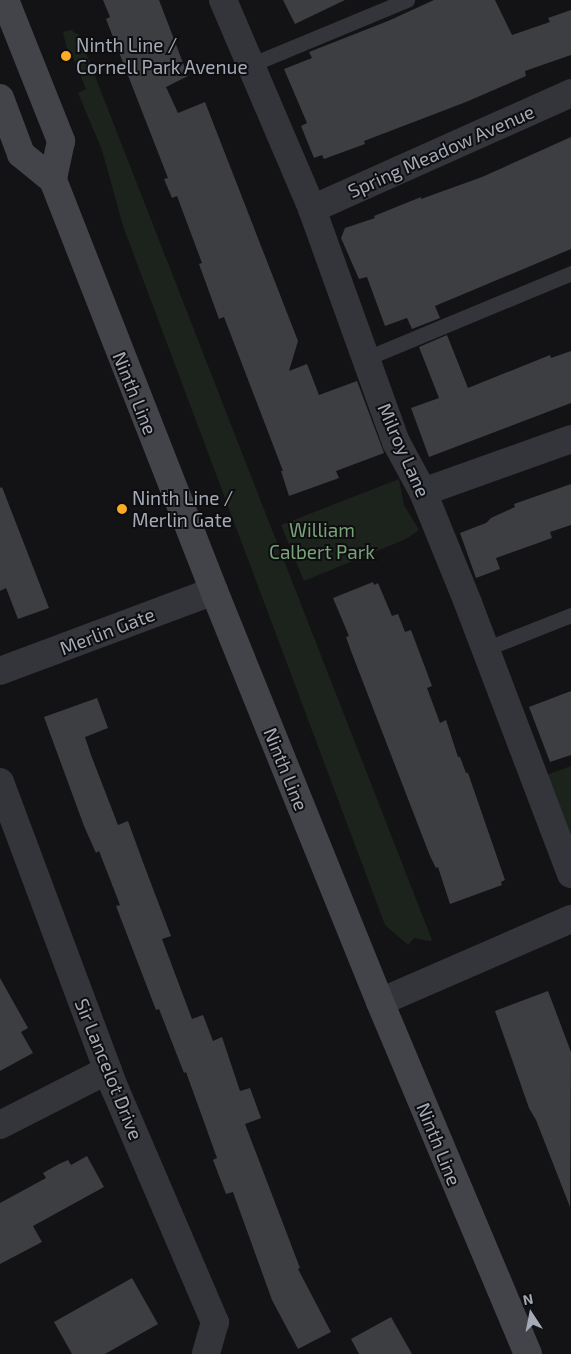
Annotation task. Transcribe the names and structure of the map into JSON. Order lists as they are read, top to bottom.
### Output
{
  "streets": {
    "main road": ["Ninth Line"],
    "street": [
      "Spring Meadow Avenue",
      "Milroy Lane",
      "Merlin Gate",
      "Sir Lancelot Drive"
    ]
  },
  "crossings": [
    ["Spring Meadow Avenue", "Milroy Lane"],
    ["Ninth Line", "Merlin Gate"]
  ],
  "parks": ["William Calbert Park"],
  "places": ["Ninth Line / Cornell Park Avenue", "Ninth Line / Merlin Gate"],
  "north": "top"
}
